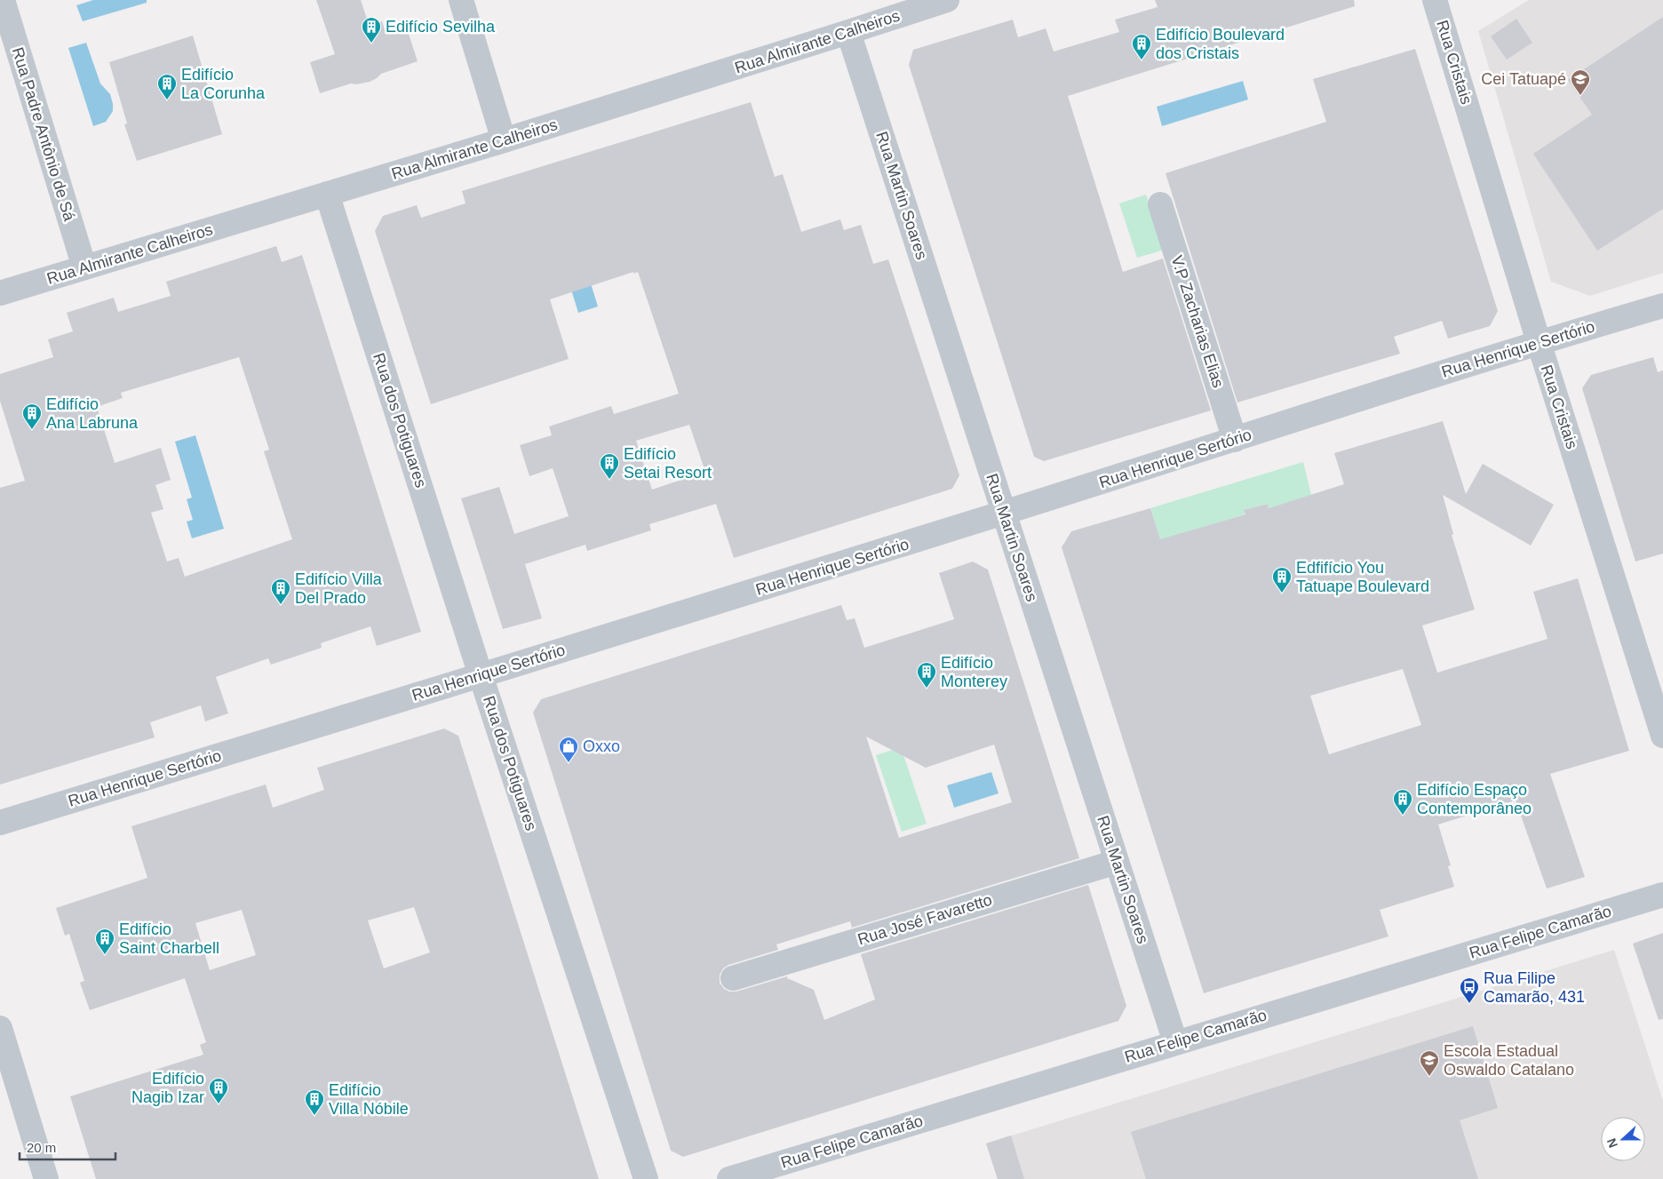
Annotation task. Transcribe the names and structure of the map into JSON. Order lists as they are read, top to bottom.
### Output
{
  "streets": {
    "street": [
      "Rua Almirante Calheiros",
      "Rua Cristais",
      "Rua Padre Antônio de Sá",
      "Rua Martin Soares",
      "V.P Zacharias Elias",
      "Rua Henrique Sertório",
      "Rua dos Potiguares",
      "Rua José Favaretto",
      "Rua Felipe Camarão"
    ]
  },
  "crossings": [
    ["Rua Almirante Calheiros", "Rua Padre Antônio de Sá"],
    ["Rua Almirante Calheiros", "Rua Martin Soares"],
    ["Rua Almirante Calheiros", "Rua dos Potiguares"],
    ["Rua Cristais", "Rua Henrique Sertório"],
    ["Rua Martin Soares", "Rua Henrique Sertório"],
    ["Rua Martin Soares", "Rua José Favaretto"],
    ["Rua Martin Soares", "Rua Felipe Camarão"],
    ["V.P Zacharias Elias", "Rua Henrique Sertório"],
    ["Rua Henrique Sertório", "Rua dos Potiguares"]
  ],
  "places": {
    "building": [
      "Edifício Sevilha",
      "Edifício Boulevard dos Cristais",
      "Edifício La Corunha",
      "Edifício Ana Labruna",
      "Edifício Setai Resort",
      "Edfifício You Tatuape Boulevard",
      "Edifício Villa Del Prado",
      "Edifício Monterey",
      "Edifício Espaço Contemporâneo",
      "Edifício Saint Charbell",
      "Edifício Nagib Izar",
      "Edifício Villa Nóbile"
    ],
    "school or university": ["Cei Tatuapé", "Escola Estadual Oswaldo Catalano"],
    "shop": ["Oxxo"],
    "bus stop": ["Rua Filipe Camarão, 431"]
  },
  "scale_bar": "20 m",
  "north": "left"
}
